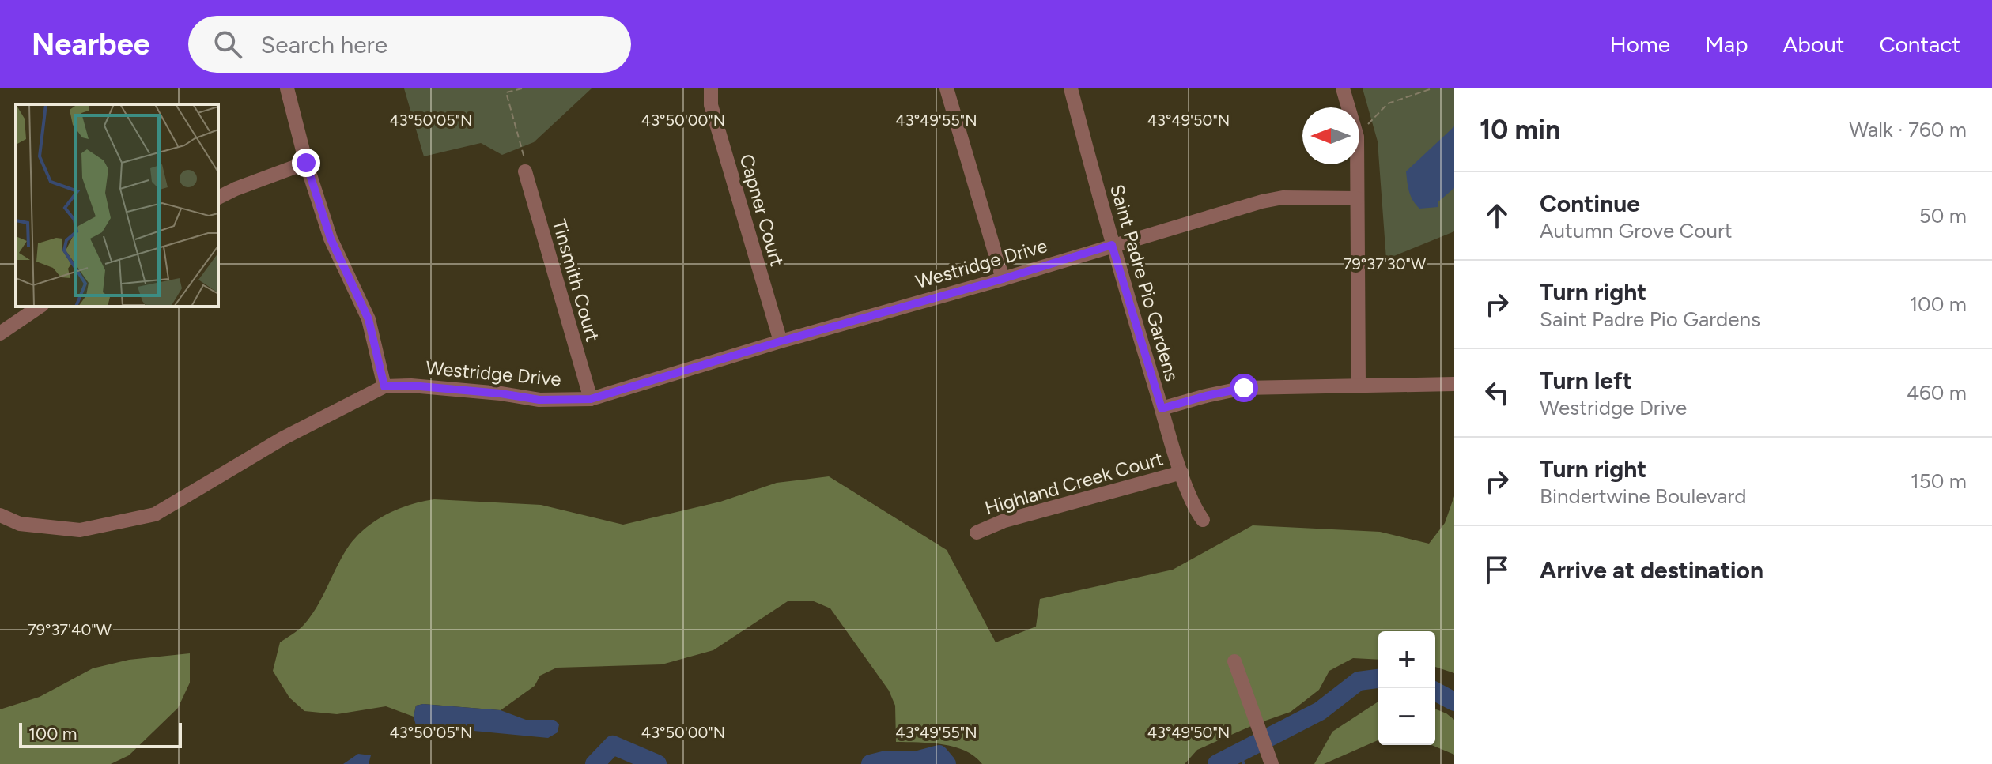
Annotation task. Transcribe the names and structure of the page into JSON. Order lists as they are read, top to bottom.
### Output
{
  "streets": {
    "street": [
      "Capner Court",
      "Westridge Drive",
      "Tinsmith Court",
      "Saint Padre Pio Gardens",
      "Highland Creek Court"
    ]
  },
  "crossings": [
    ["Capner Court", "Westridge Drive"],
    ["Westridge Drive", "Tinsmith Court"],
    ["Westridge Drive", "Saint Padre Pio Gardens"],
    ["Saint Padre Pio Gardens", "Highland Creek Court"]
  ],
  "scale_bar": "100 m",
  "north": "left",
  "page": {
    "header": "Nearbee",
    "search": "Search here",
    "nav": [
      "Home",
      "Map",
      "About",
      "Contact"
    ],
    "heading": ["10 min", "Walk · 760 m"],
    "list": [
      ["Continue", "Autumn Grove Court", "50 m"],
      ["Turn right", "Saint Padre Pio Gardens", "100 m"],
      ["Turn left", "Westridge Drive", "460 m"],
      ["Turn right", "Bindertwine Boulevard", "150 m"],
      "Arrive at destination"
    ],
    "map_buttons": ["+", "−"],
    "scale": "100 m"
  },
  "coordinates": [
    "43°50'05\"N",
    "43°50'00\"N",
    "43°49'55\"N",
    "43°49'50\"N",
    "79°37'30\"W",
    "79°37'40\"W"
  ]
}
